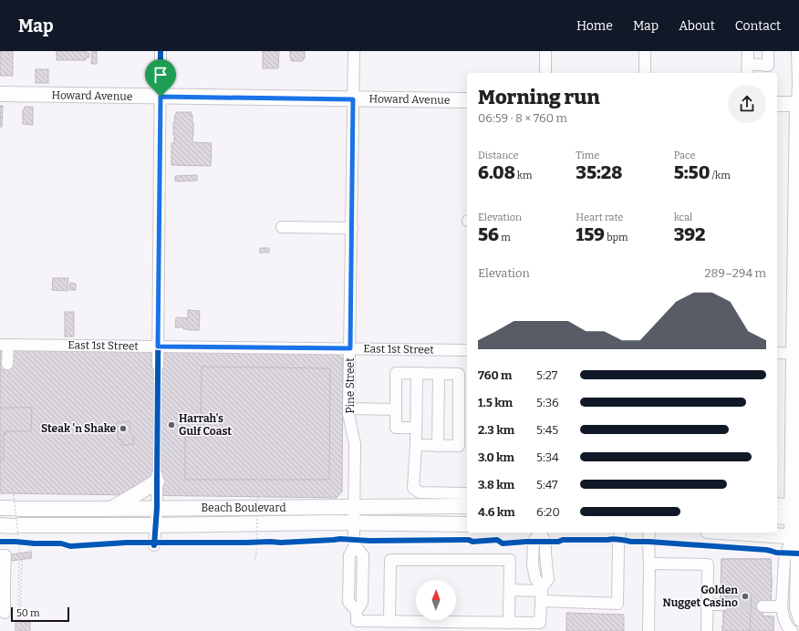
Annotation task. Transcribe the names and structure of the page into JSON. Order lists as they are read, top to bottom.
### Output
{
  "streets": {
    "main road": ["Howard Avenue", "Beach Boulevard"],
    "street": ["East 1st Street", "Pine Street"]
  },
  "crossings": [
    ["Howard Avenue", "Pine Street"],
    ["East 1st Street", "Pine Street"],
    ["Pine Street", "Beach Boulevard"]
  ],
  "places": ["Harrah's Gulf Coast", "Steak 'n Shake", "Golden Nugget Casino"],
  "scale_bar": "50 m",
  "north": "top",
  "page": {
    "header": "Map",
    "nav": [
      "Home",
      "Map",
      "About",
      "Contact"
    ],
    "heading": ["Morning run", "06:59 · 8 × 760 m"],
    "stats": [
      ["Distance", "6.08 km"],
      ["Time", "35:28"],
      ["Pace", "5:50 /km"],
      ["Elevation", "56 m"],
      ["Heart rate", "159 bpm"],
      ["kcal", "392"]
    ],
    "chart": ["Elevation", "289–294 m"],
    "list": [
      {
        "name": "760 m",
        "note": "5:27"
      },
      {
        "name": "1.5 km",
        "note": "5:36"
      },
      {
        "name": "2.3 km",
        "note": "5:45"
      },
      {
        "name": "3.0 km",
        "note": "5:34"
      },
      {
        "name": "3.8 km",
        "note": "5:47"
      },
      {
        "name": "4.6 km",
        "note": "6:20"
      }
    ],
    "scale": "50 m"
  }
}
